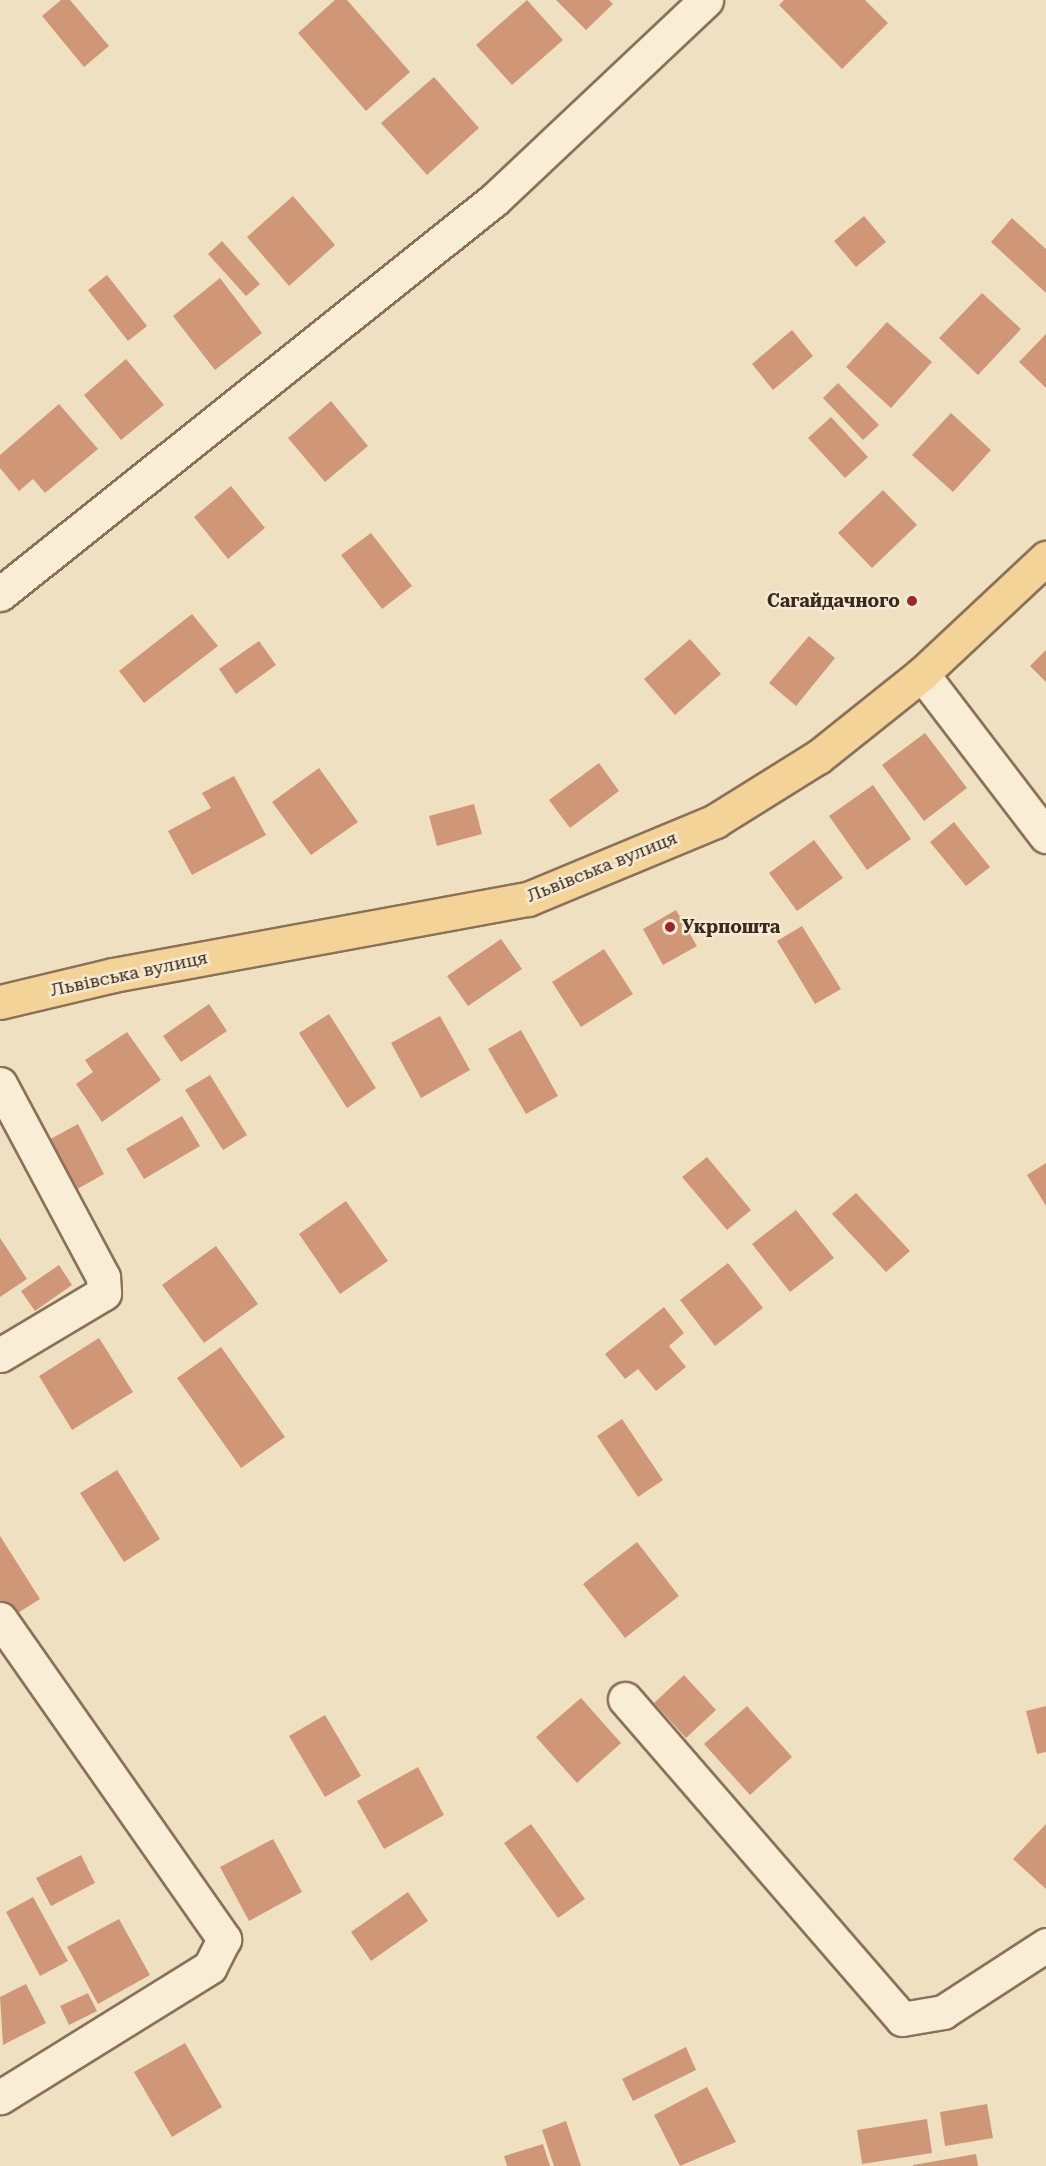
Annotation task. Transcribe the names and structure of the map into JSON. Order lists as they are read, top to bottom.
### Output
{
  "streets": {
    "main road": ["Львівська вулиця"]
  },
  "places": ["Сагайдачного", "Укрпошта"]
}
